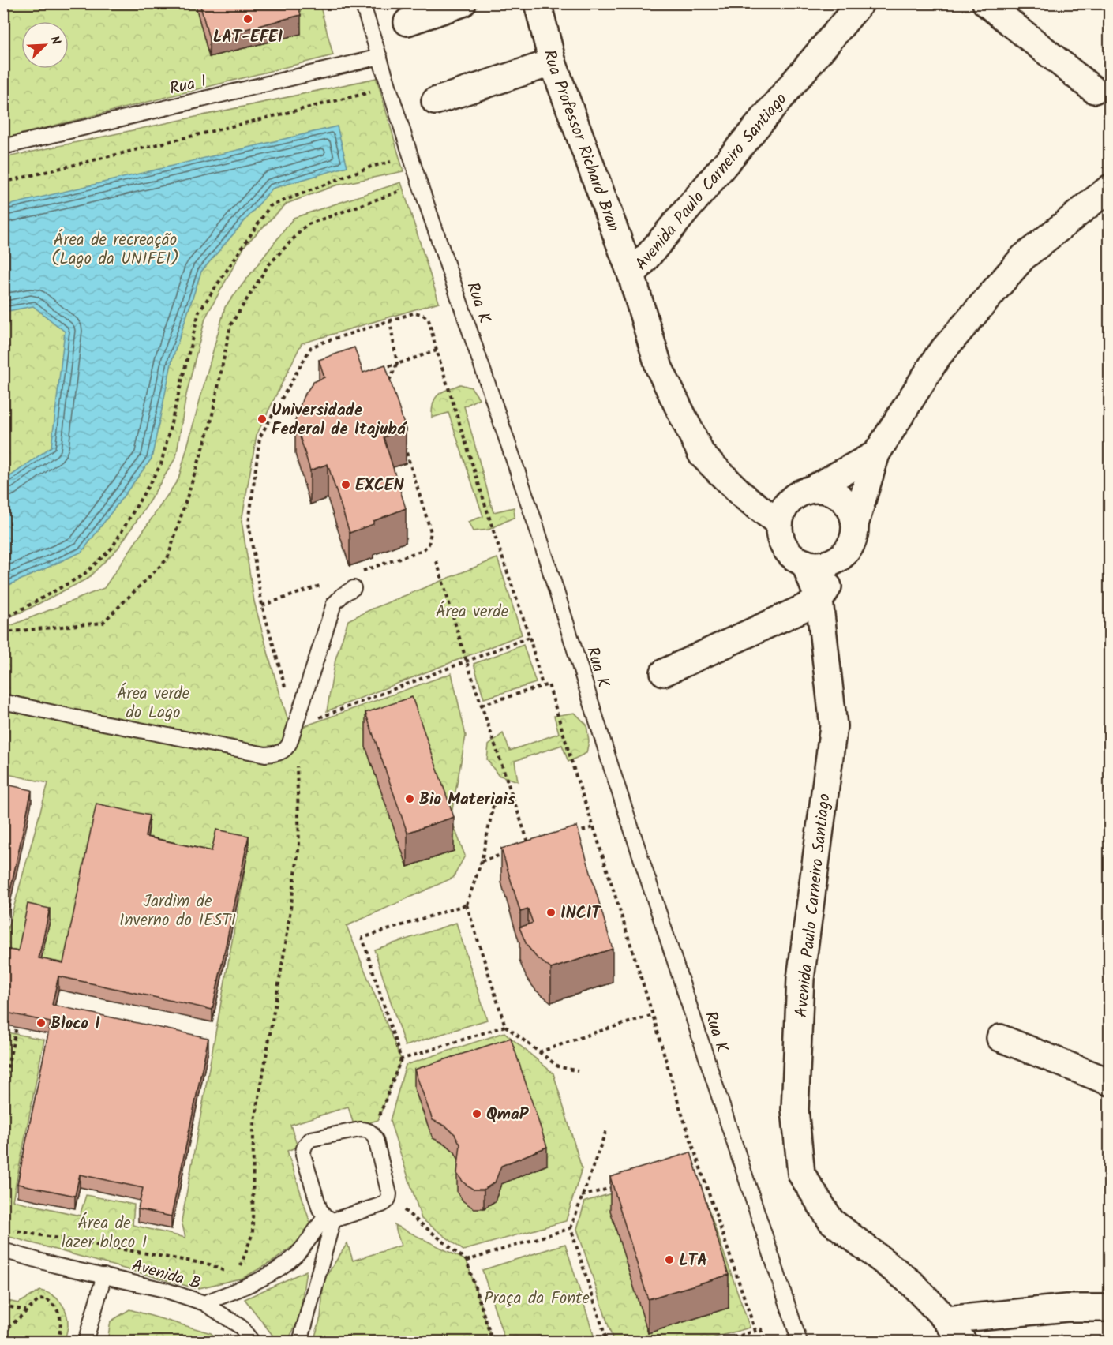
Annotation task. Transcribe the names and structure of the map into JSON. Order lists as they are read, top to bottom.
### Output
{
  "streets": {
    "street": ["Rua Professor Richard Bran", "Avenida Paulo Carneiro Santiago"],
    "lane": ["Rua I", "Rua K", "Avenida B"]
  },
  "crossings": [
    ["Rua I", "Rua K"],
    ["Rua Professor Richard Bran", "Avenida Paulo Carneiro Santiago"]
  ],
  "parks": [
    "Área de recreação (Lago da UNIFEI)",
    "Área verde",
    "Área verde do Lago",
    "Jardim de Inverno do IESTI",
    "Área de lazer bloco I",
    "Praça da Fonte"
  ],
  "places": [
    "LAT-EFEI",
    "Universidade Federal de Itajubá",
    "EXCEN",
    "Bio Materiais",
    "INCIT",
    "Bloco I",
    "QmaP",
    "LTA"
  ],
  "north": "top right"
}
